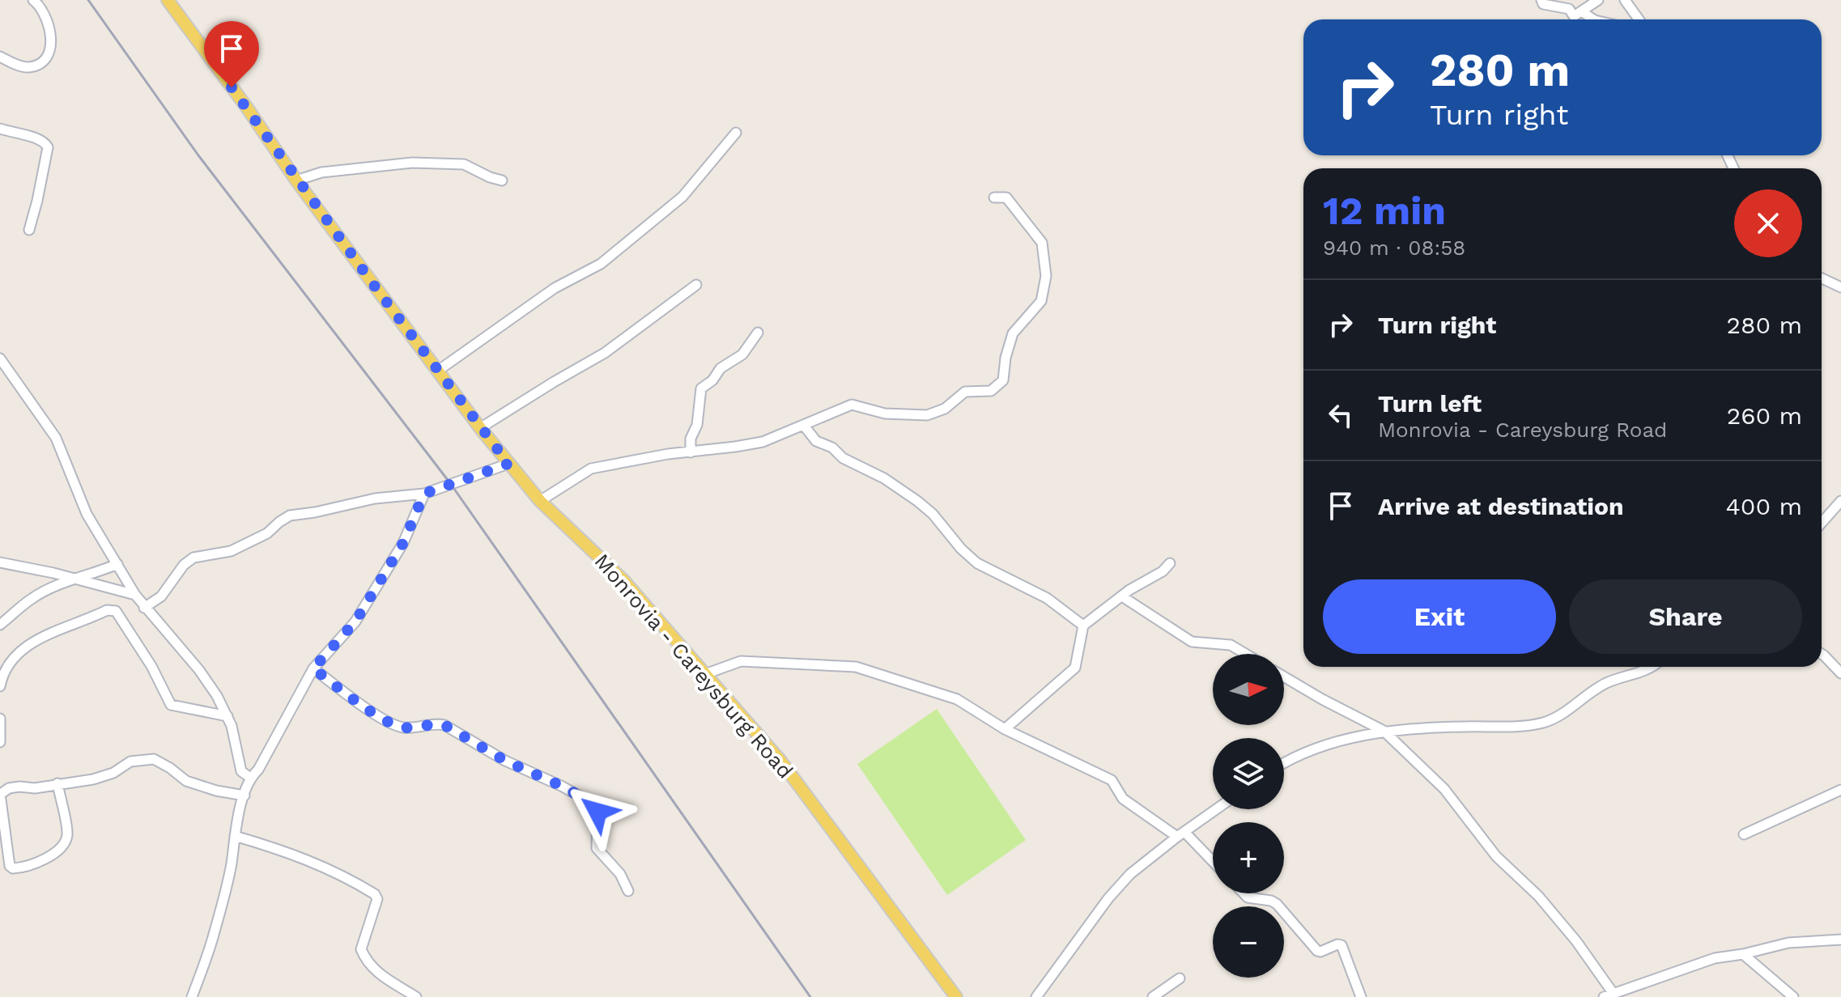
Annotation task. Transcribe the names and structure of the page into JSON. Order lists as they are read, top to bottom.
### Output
{
  "streets": {
    "main road": ["Monrovia - Careysburg Road"]
  },
  "north": "right",
  "page": {
    "turn": ["280 m", "Turn right"],
    "heading": ["12 min", "940 m · 08:58"],
    "list": [
      {
        "name": "Turn right",
        "value": "280 m"
      },
      {
        "name": "Turn left",
        "note": "Monrovia - Careysburg Road",
        "value": "260 m"
      },
      {
        "name": "Arrive at destination",
        "value": "400 m"
      }
    ],
    "buttons": ["Exit", "Share"],
    "map_buttons": ["+", "−"]
  }
}
